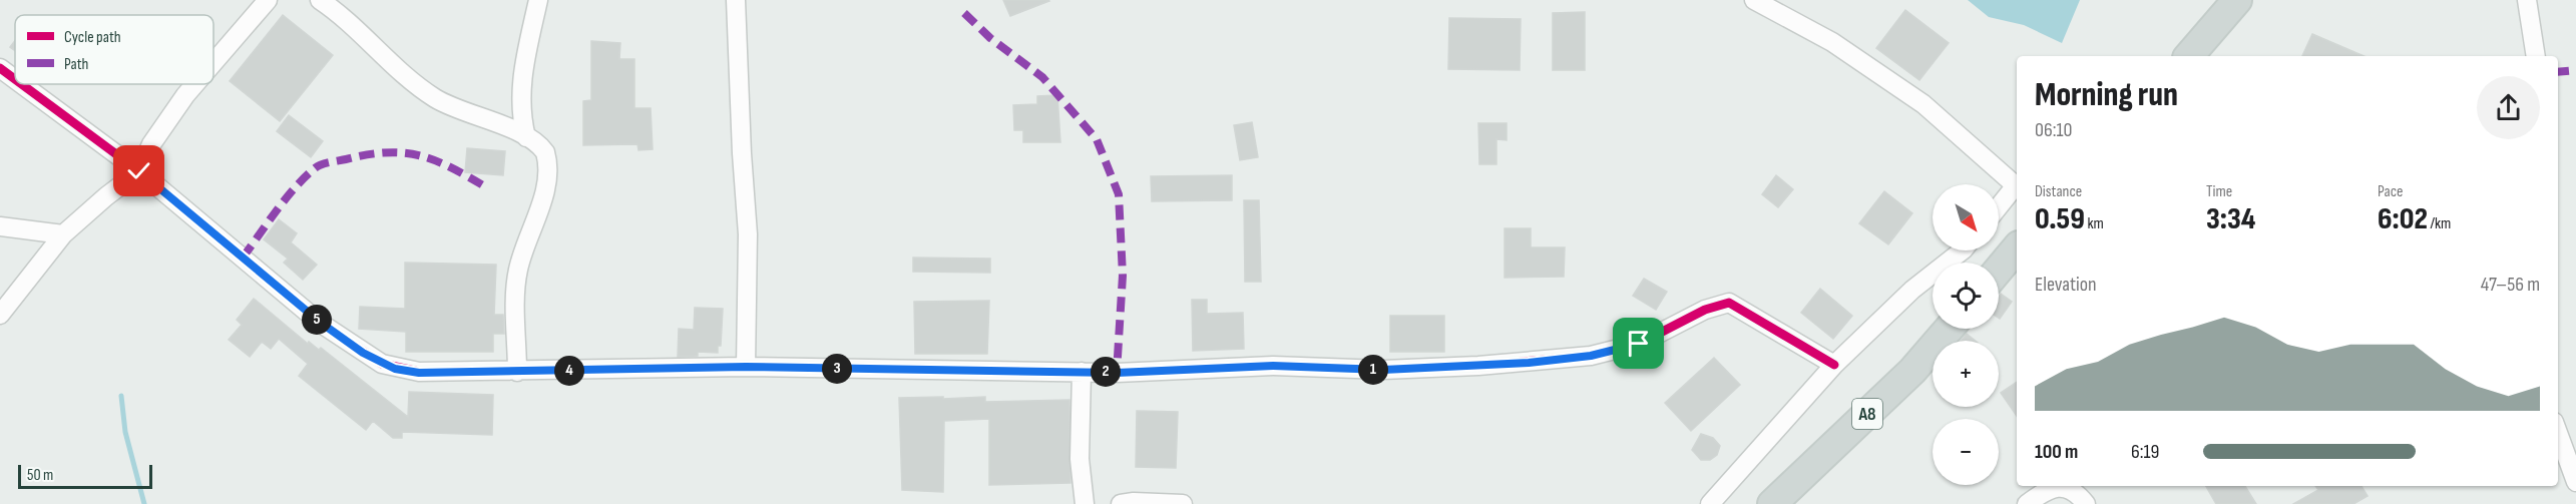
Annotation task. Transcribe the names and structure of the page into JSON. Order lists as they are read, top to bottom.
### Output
{
  "streets": {
    "main road": ["A8"]
  },
  "legend": ["Cycle path", "Path"],
  "scale_bar": "50 m",
  "north": "bottom right",
  "page": {
    "heading": ["Morning run", "06:10"],
    "stats": [
      ["Distance", "0.59 km"],
      ["Time", "3:34"],
      ["Pace", "6:02 /km"]
    ],
    "map_buttons": ["+", "−"],
    "chart": ["Elevation", "47–56 m"],
    "pins": [
      "5",
      "3",
      "1",
      "4",
      "2"
    ],
    "list": [
      {
        "name": "100 m",
        "note": "6:19"
      }
    ],
    "scale": "50 m"
  }
}
